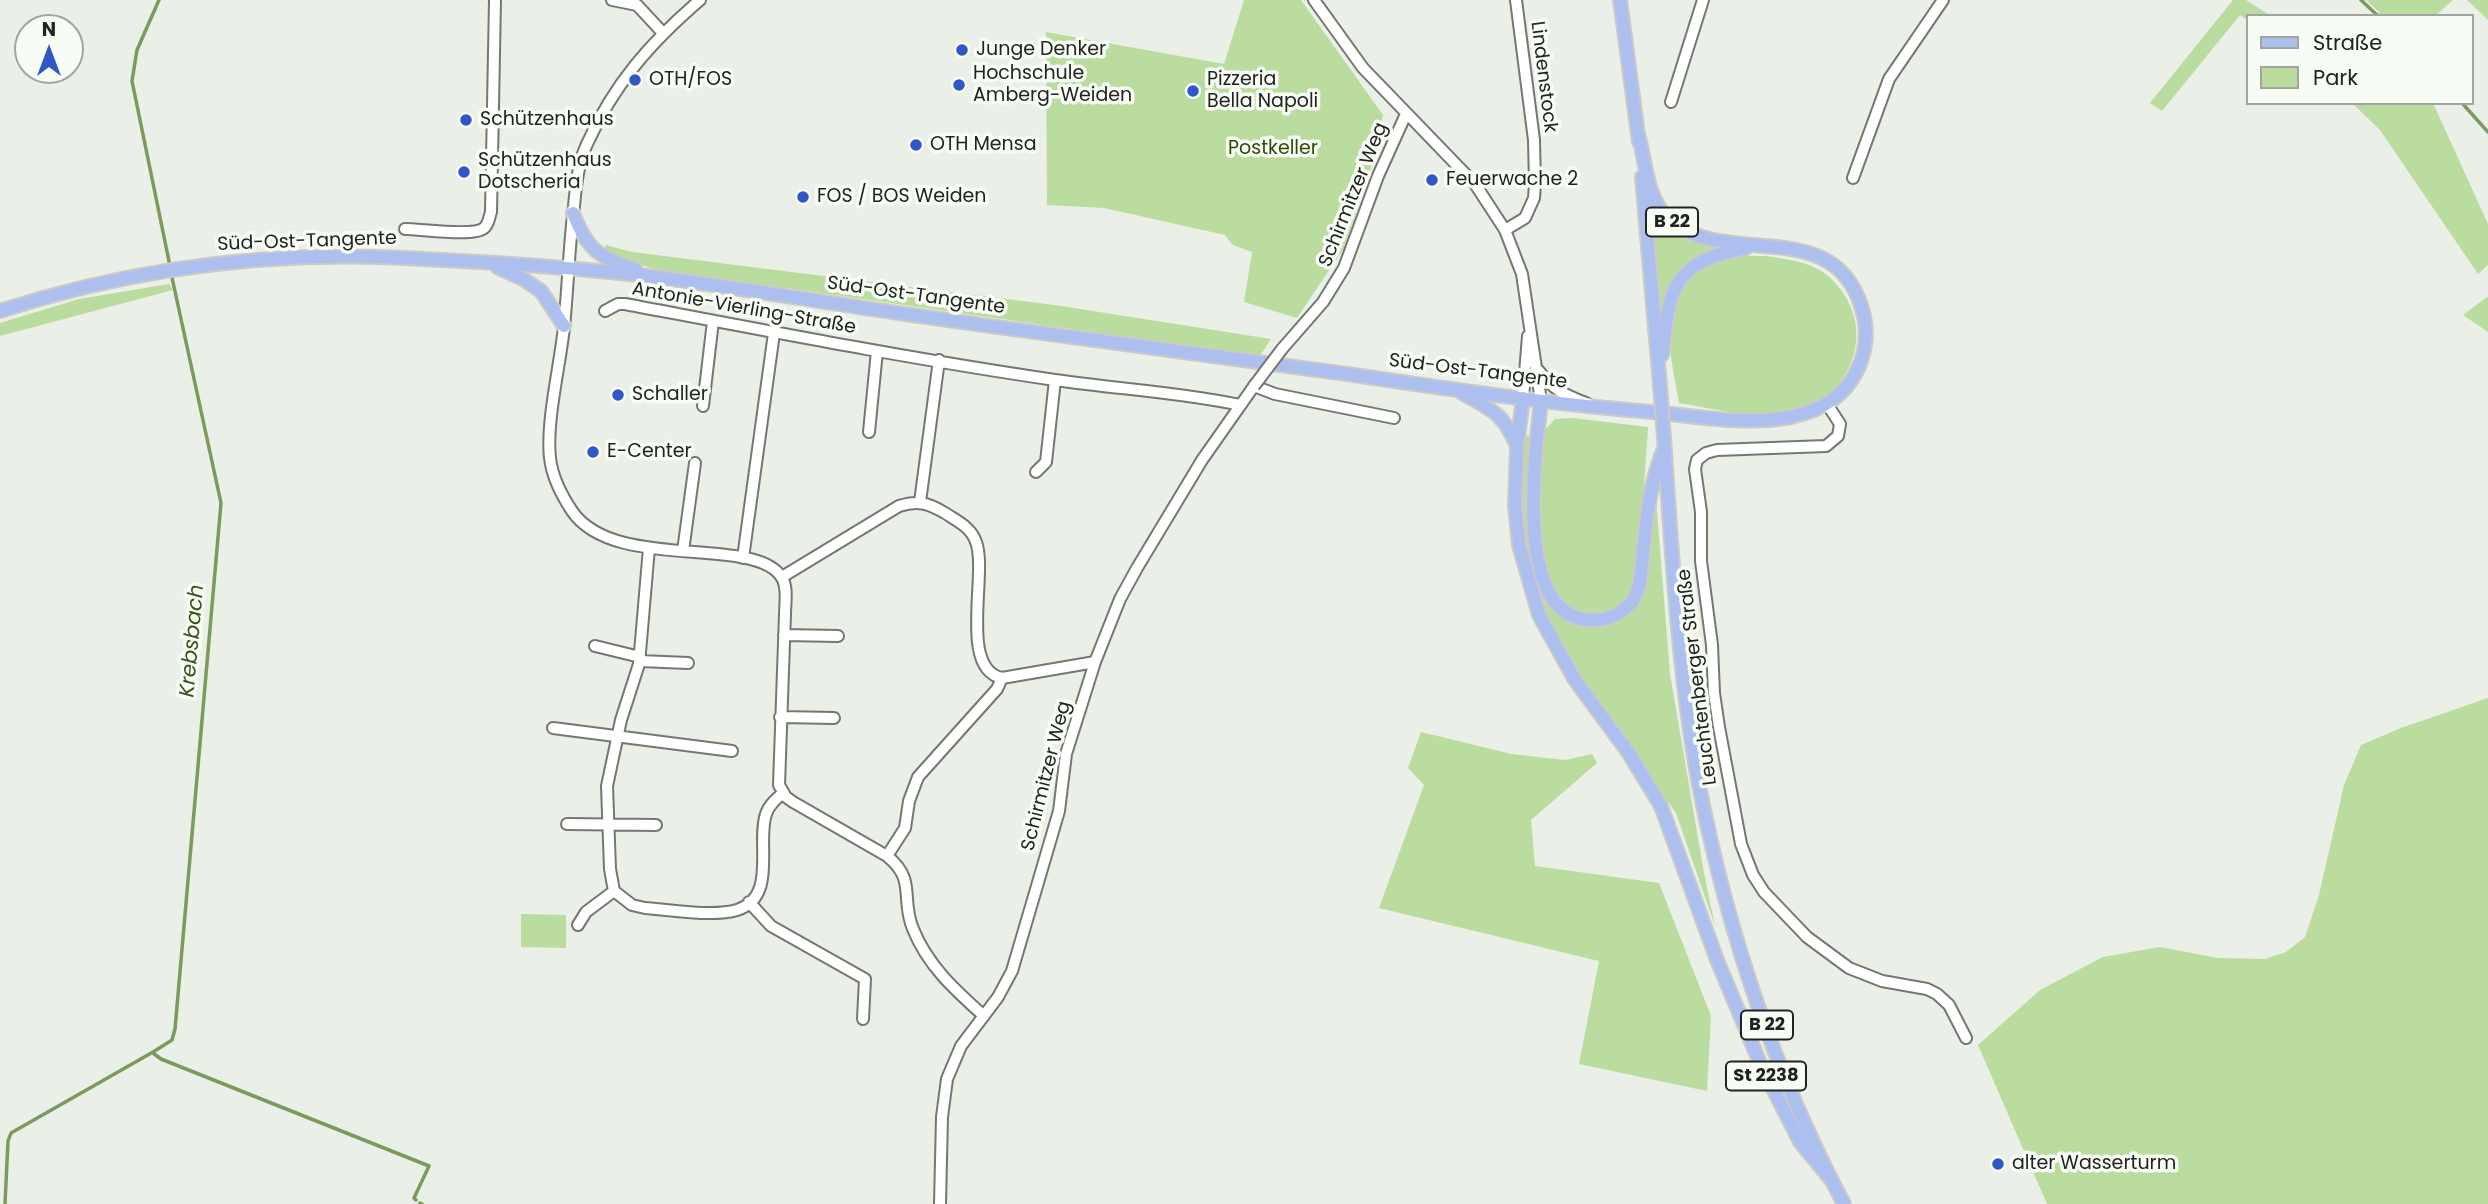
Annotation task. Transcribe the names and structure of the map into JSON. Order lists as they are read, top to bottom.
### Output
{
  "streets": {
    "main road": ["B 22", "Süd-Ost-Tangente", "St 2238"],
    "street": [
      "Lindenstock",
      "Schirmitzer Weg",
      "Antonie-Vierling-Straße",
      "Leuchtenberger Straße"
    ]
  },
  "crossings": [
    ["Schirmitzer Weg", "Antonie-Vierling-Straße"],
    ["B 22", "Süd-Ost-Tangente"],
    ["B 22", "Leuchtenberger Straße"],
    ["B 22", "St 2238"],
    ["Süd-Ost-Tangente", "Leuchtenberger Straße"]
  ],
  "water": ["Krebsbach"],
  "parks": ["Postkeller"],
  "places": [
    "Junge Denker",
    "OTH/FOS",
    "Hochschule Amberg-Weiden",
    "Pizzeria Bella Napoli",
    "Schützenhaus",
    "OTH Mensa",
    "Schützenhaus Dotscheria",
    "Feuerwache 2",
    "FOS / BOS Weiden",
    "Schaller",
    "E-Center",
    "alter Wasserturm"
  ],
  "legend": ["Straße", "Park"],
  "north": "top"
}
